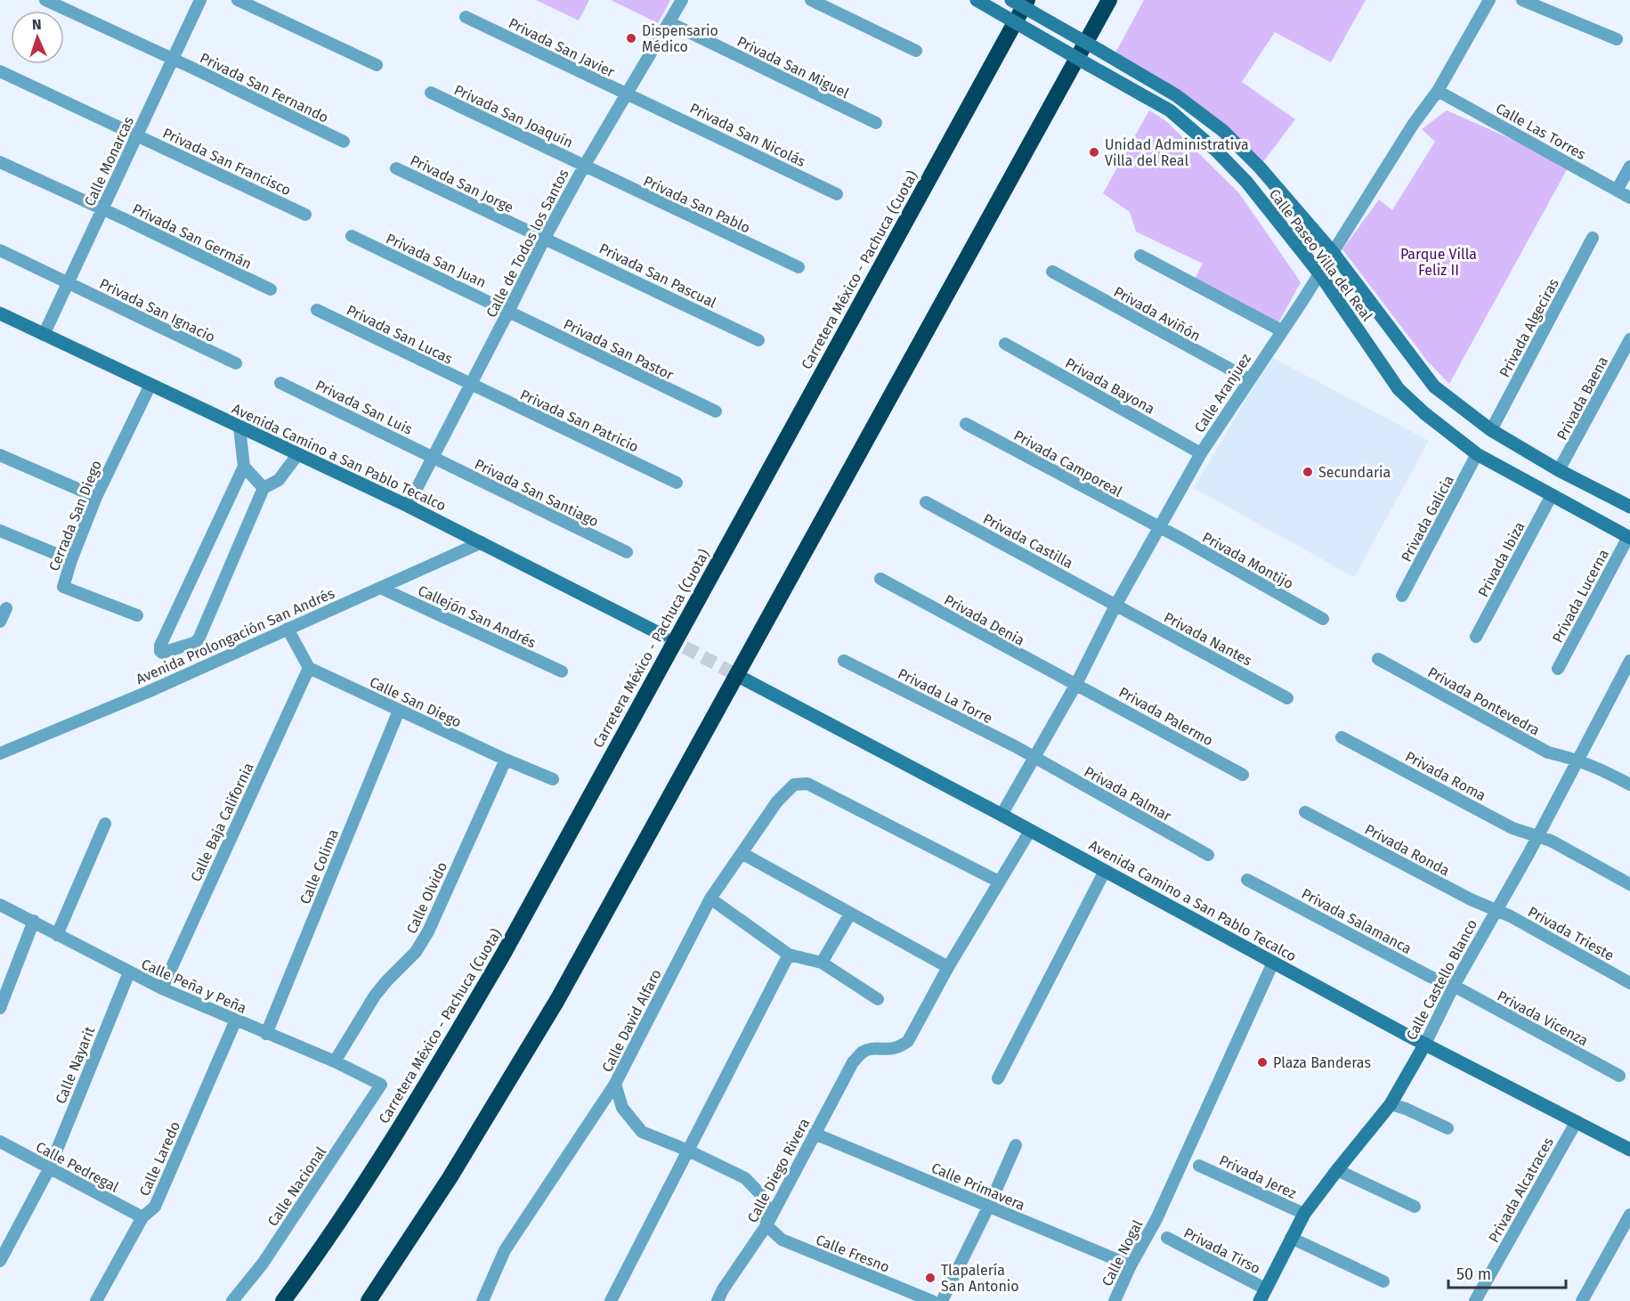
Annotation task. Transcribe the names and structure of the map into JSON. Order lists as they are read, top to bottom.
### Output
{
  "streets": {
    "highway": ["Carretera México - Pachuca (Cuota)"],
    "street": [
      "Privada San Javier",
      "Privada San Miguel",
      "Privada San Fernando",
      "Privada San Joaquín",
      "Calle Las Torres",
      "Privada San Nicolás",
      "Calle Monarcas",
      "Privada San Francisco",
      "Privada San Jorge",
      "Privada San Pablo",
      "Privada San Germán",
      "Calle de Todos los Santos",
      "Calle Paseo Villa del Real",
      "Privada San Juan",
      "Privada San Pascual",
      "Privada San Ignacio",
      "Privada Aviñón",
      "Privada Algeciras",
      "Privada San Lucas",
      "Privada San Pastor",
      "Privada Bayona",
      "Calle Aranjuez",
      "Privada Baena",
      "Privada San Luis",
      "Privada San Patricio",
      "Avenida Camino a San Pablo Tecalco",
      "Privada Camporeal",
      "Privada San Santiago",
      "Cerrada San Diego",
      "Privada Galicia",
      "Privada Castilla",
      "Privada Ibiza",
      "Privada Montijo",
      "Privada Lucerna",
      "Callejón San Andrés",
      "Privada Denia",
      "Avenida Prolongación San Andrés",
      "Privada Nantes",
      "Privada La Torre",
      "Privada Pontevedra",
      "Calle San Diego",
      "Privada Palermo",
      "Privada Roma",
      "Privada Palmar",
      "Calle Baja California",
      "Privada Ronda",
      "Calle Colima",
      "Calle Olvido",
      "Privada Salamanca",
      "Privada Trieste",
      "Calle Castello Blanco",
      "Calle Peña y Peña",
      "Privada Vicenza",
      "Calle David Alfaro",
      "Calle Nayarit",
      "Calle Laredo",
      "Calle Pedregal",
      "Calle Diego Rivera",
      "Privada Jerez",
      "Calle Nacional",
      "Calle Primavera",
      "Privada Alcatraces",
      "Privada Tirso",
      "Calle Fresno",
      "Calle Nogal"
    ]
  },
  "crossings": [
    ["Privada San Javier", "Privada San Nicolás"],
    ["Privada San Javier", "Calle de Todos los Santos"],
    ["Privada San Miguel", "Calle de Todos los Santos"],
    ["Privada San Fernando", "Calle Monarcas"],
    ["Privada San Joaquín", "Privada San Pablo"],
    ["Privada San Joaquín", "Calle de Todos los Santos"],
    ["Calle Las Torres", "Calle Aranjuez"],
    ["Calle Monarcas", "Privada San Francisco"],
    ["Calle Monarcas", "Privada San Germán"],
    ["Calle Monarcas", "Privada San Ignacio"],
    ["Calle Monarcas", "Avenida Camino a San Pablo Tecalco"],
    ["Privada San Jorge", "Calle de Todos los Santos"],
    ["Privada San Jorge", "Privada San Pascual"],
    ["Privada San Pablo", "Calle de Todos los Santos"],
    ["Calle de Todos los Santos", "Privada San Juan"],
    ["Calle de Todos los Santos", "Privada San Pascual"],
    ["Calle de Todos los Santos", "Privada San Lucas"],
    ["Calle de Todos los Santos", "Privada San Pastor"],
    ["Calle de Todos los Santos", "Privada San Luis"],
    ["Calle de Todos los Santos", "Privada San Patricio"],
    ["Calle de Todos los Santos", "Avenida Camino a San Pablo Tecalco"],
    ["Calle de Todos los Santos", "Privada San Santiago"],
    ["Calle Paseo Villa del Real", "Privada Algeciras"],
    ["Calle Paseo Villa del Real", "Calle Aranjuez"],
    ["Calle Paseo Villa del Real", "Privada Baena"],
    ["Calle Paseo Villa del Real", "Privada Galicia"],
    ["Calle Paseo Villa del Real", "Privada Ibiza"],
    ["Calle Paseo Villa del Real", "Privada Lucerna"],
    ["Privada San Juan", "Privada San Pastor"],
    ["Privada Aviñón", "Calle Aranjuez"],
    ["Privada San Lucas", "Privada San Patricio"],
    ["Privada Bayona", "Calle Aranjuez"],
    ["Calle Aranjuez", "Avenida Camino a San Pablo Tecalco"],
    ["Calle Aranjuez", "Privada Camporeal"],
    ["Calle Aranjuez", "Privada Castilla"],
    ["Calle Aranjuez", "Privada Montijo"],
    ["Calle Aranjuez", "Privada Denia"],
    ["Calle Aranjuez", "Privada Nantes"],
    ["Calle Aranjuez", "Privada La Torre"],
    ["Calle Aranjuez", "Privada Palermo"],
    ["Calle Aranjuez", "Privada Palmar"],
    ["Privada San Luis", "Privada San Santiago"],
    ["Avenida Camino a San Pablo Tecalco", "Cerrada San Diego"],
    ["Avenida Camino a San Pablo Tecalco", "Avenida Prolongación San Andrés"],
    ["Avenida Camino a San Pablo Tecalco", "Calle Castello Blanco"],
    ["Avenida Camino a San Pablo Tecalco", "Privada Alcatraces"],
    ["Avenida Camino a San Pablo Tecalco", "Calle Nogal"],
    ["Privada Camporeal", "Privada Montijo"],
    ["Privada Castilla", "Privada Nantes"],
    ["Callejón San Andrés", "Avenida Prolongación San Andrés"],
    ["Privada Denia", "Privada Palermo"],
    ["Privada La Torre", "Privada Palmar"],
    ["Privada Pontevedra", "Calle Castello Blanco"],
    ["Calle San Diego", "Calle Baja California"],
    ["Calle San Diego", "Calle Colima"],
    ["Calle San Diego", "Calle Olvido"],
    ["Privada Roma", "Calle Castello Blanco"],
    ["Calle Baja California", "Calle Peña y Peña"],
    ["Privada Ronda", "Privada Trieste"],
    ["Privada Ronda", "Calle Castello Blanco"],
    ["Calle Colima", "Calle Peña y Peña"],
    ["Calle Olvido", "Calle Peña y Peña"],
    ["Privada Salamanca", "Calle Castello Blanco"],
    ["Privada Salamanca", "Privada Vicenza"],
    ["Privada Trieste", "Calle Castello Blanco"],
    ["Calle Castello Blanco", "Privada Vicenza"],
    ["Calle Castello Blanco", "Privada Jerez"],
    ["Calle Castello Blanco", "Privada Tirso"],
    ["Calle Peña y Peña", "Calle Nayarit"],
    ["Calle Peña y Peña", "Calle Laredo"],
    ["Calle Peña y Peña", "Calle Nacional"],
    ["Calle Nayarit", "Calle Pedregal"],
    ["Calle Laredo", "Calle Pedregal"],
    ["Calle Diego Rivera", "Calle Primavera"],
    ["Calle Diego Rivera", "Calle Fresno"],
    ["Calle Primavera", "Calle Nogal"]
  ],
  "parks": ["Parque Villa Feliz II"],
  "places": [
    "Dispensario Médico",
    "Unidad Administrativa Villa del Real",
    "Secundaria",
    "Plaza Banderas",
    "Tlapalería San Antonio"
  ],
  "scale_bar": "50 m",
  "north": "top"
}
